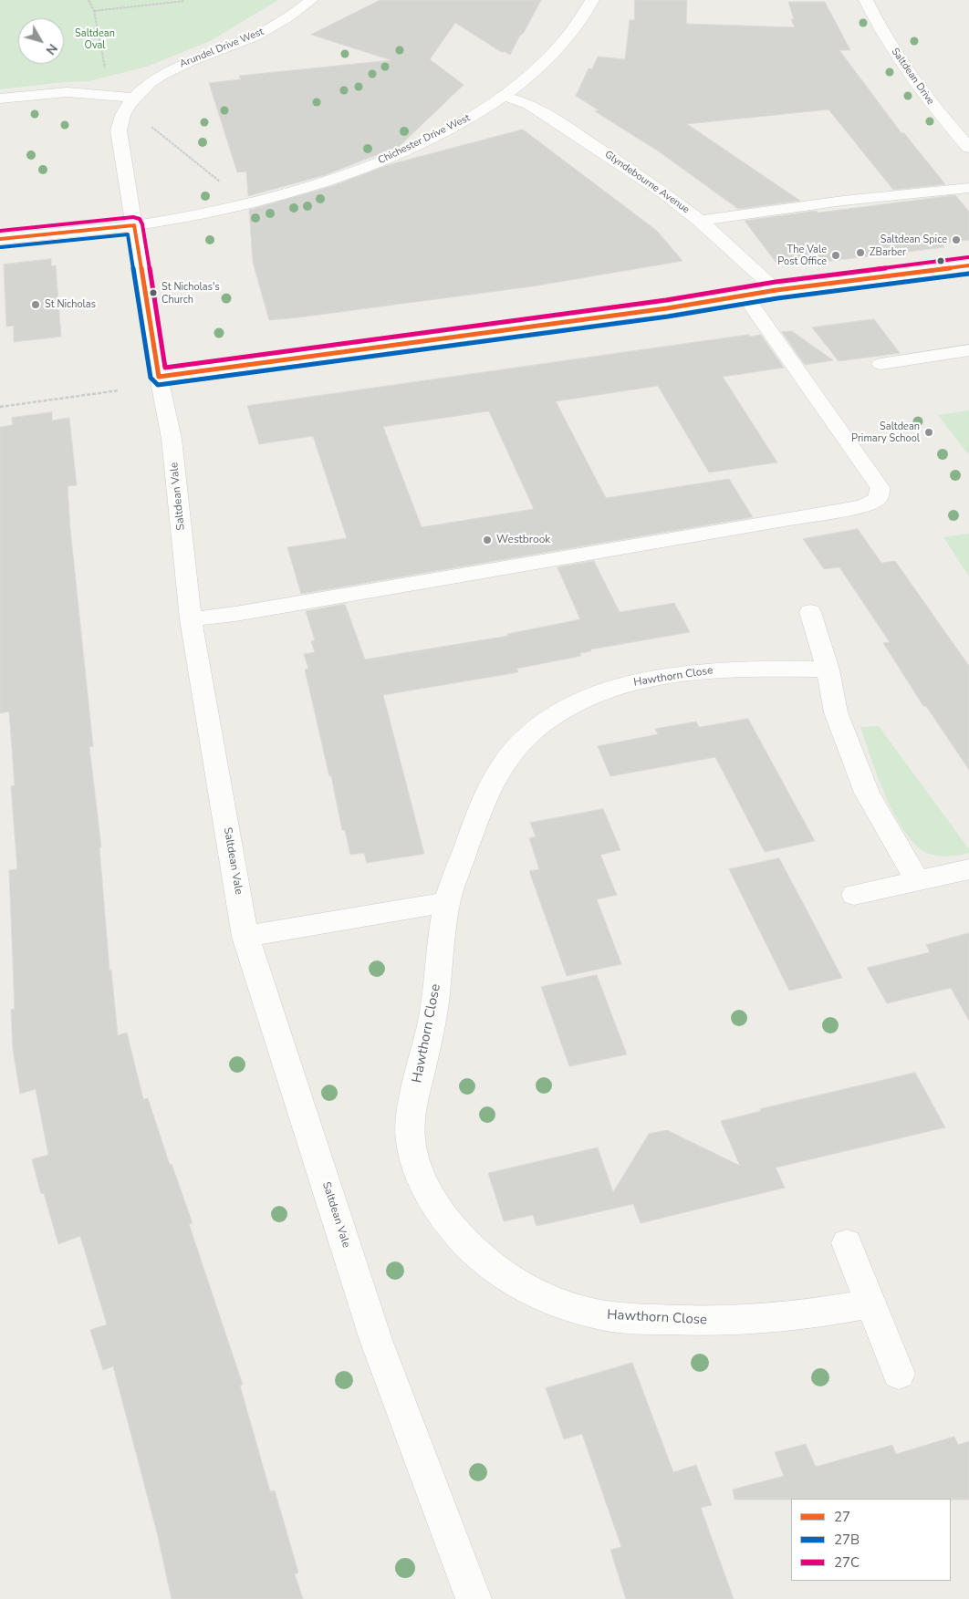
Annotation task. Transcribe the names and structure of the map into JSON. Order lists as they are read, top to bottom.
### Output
{
  "streets": {
    "street": [
      "Arundel Drive West",
      "Saltdean Drive",
      "Chichester Drive West",
      "Glyndebourne Avenue",
      "Saltdean Vale",
      "Hawthorn Close"
    ]
  },
  "crossings": [
    ["Arundel Drive West", "Saltdean Vale"],
    ["Chichester Drive West", "Glyndebourne Avenue"],
    ["Chichester Drive West", "Saltdean Vale"]
  ],
  "parks": ["Saltdean Oval"],
  "places": [
    "Saltdean Spice",
    "ZBarber",
    "The Vale Post Office",
    "St Nicholas's Church",
    "St Nicholas",
    "Saltdean Primary School",
    "Westbrook"
  ],
  "lines": ["transit line 27C", "transit line 27", "transit line 27B"],
  "legend": ["27", "27B", "27C"],
  "north": "bottom right"
}
